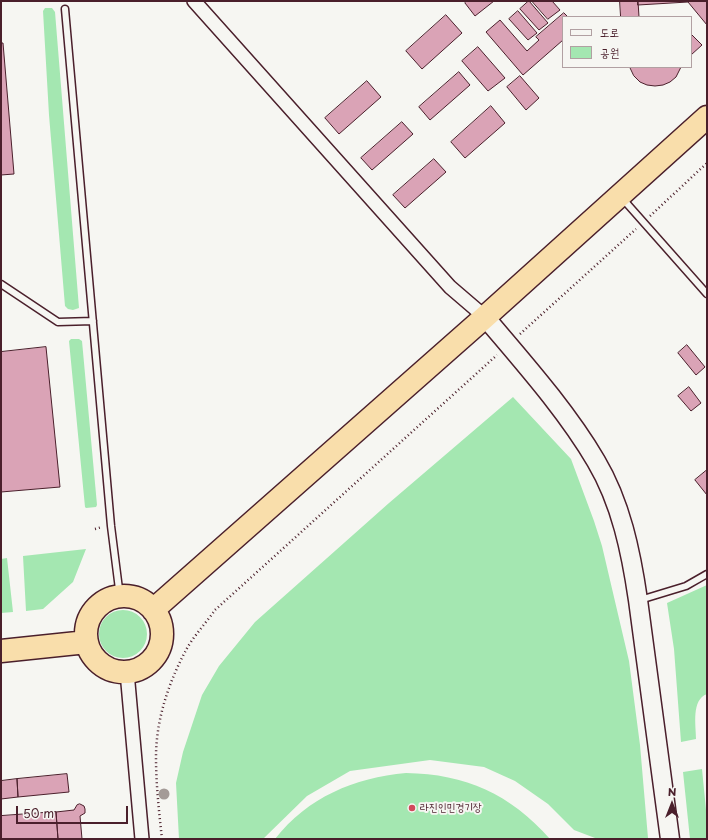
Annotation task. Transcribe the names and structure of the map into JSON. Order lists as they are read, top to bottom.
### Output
{
  "places": ["라진인민경기장"],
  "legend": ["도로", "공원"],
  "scale_bar": "50 m",
  "north": "top"
}
